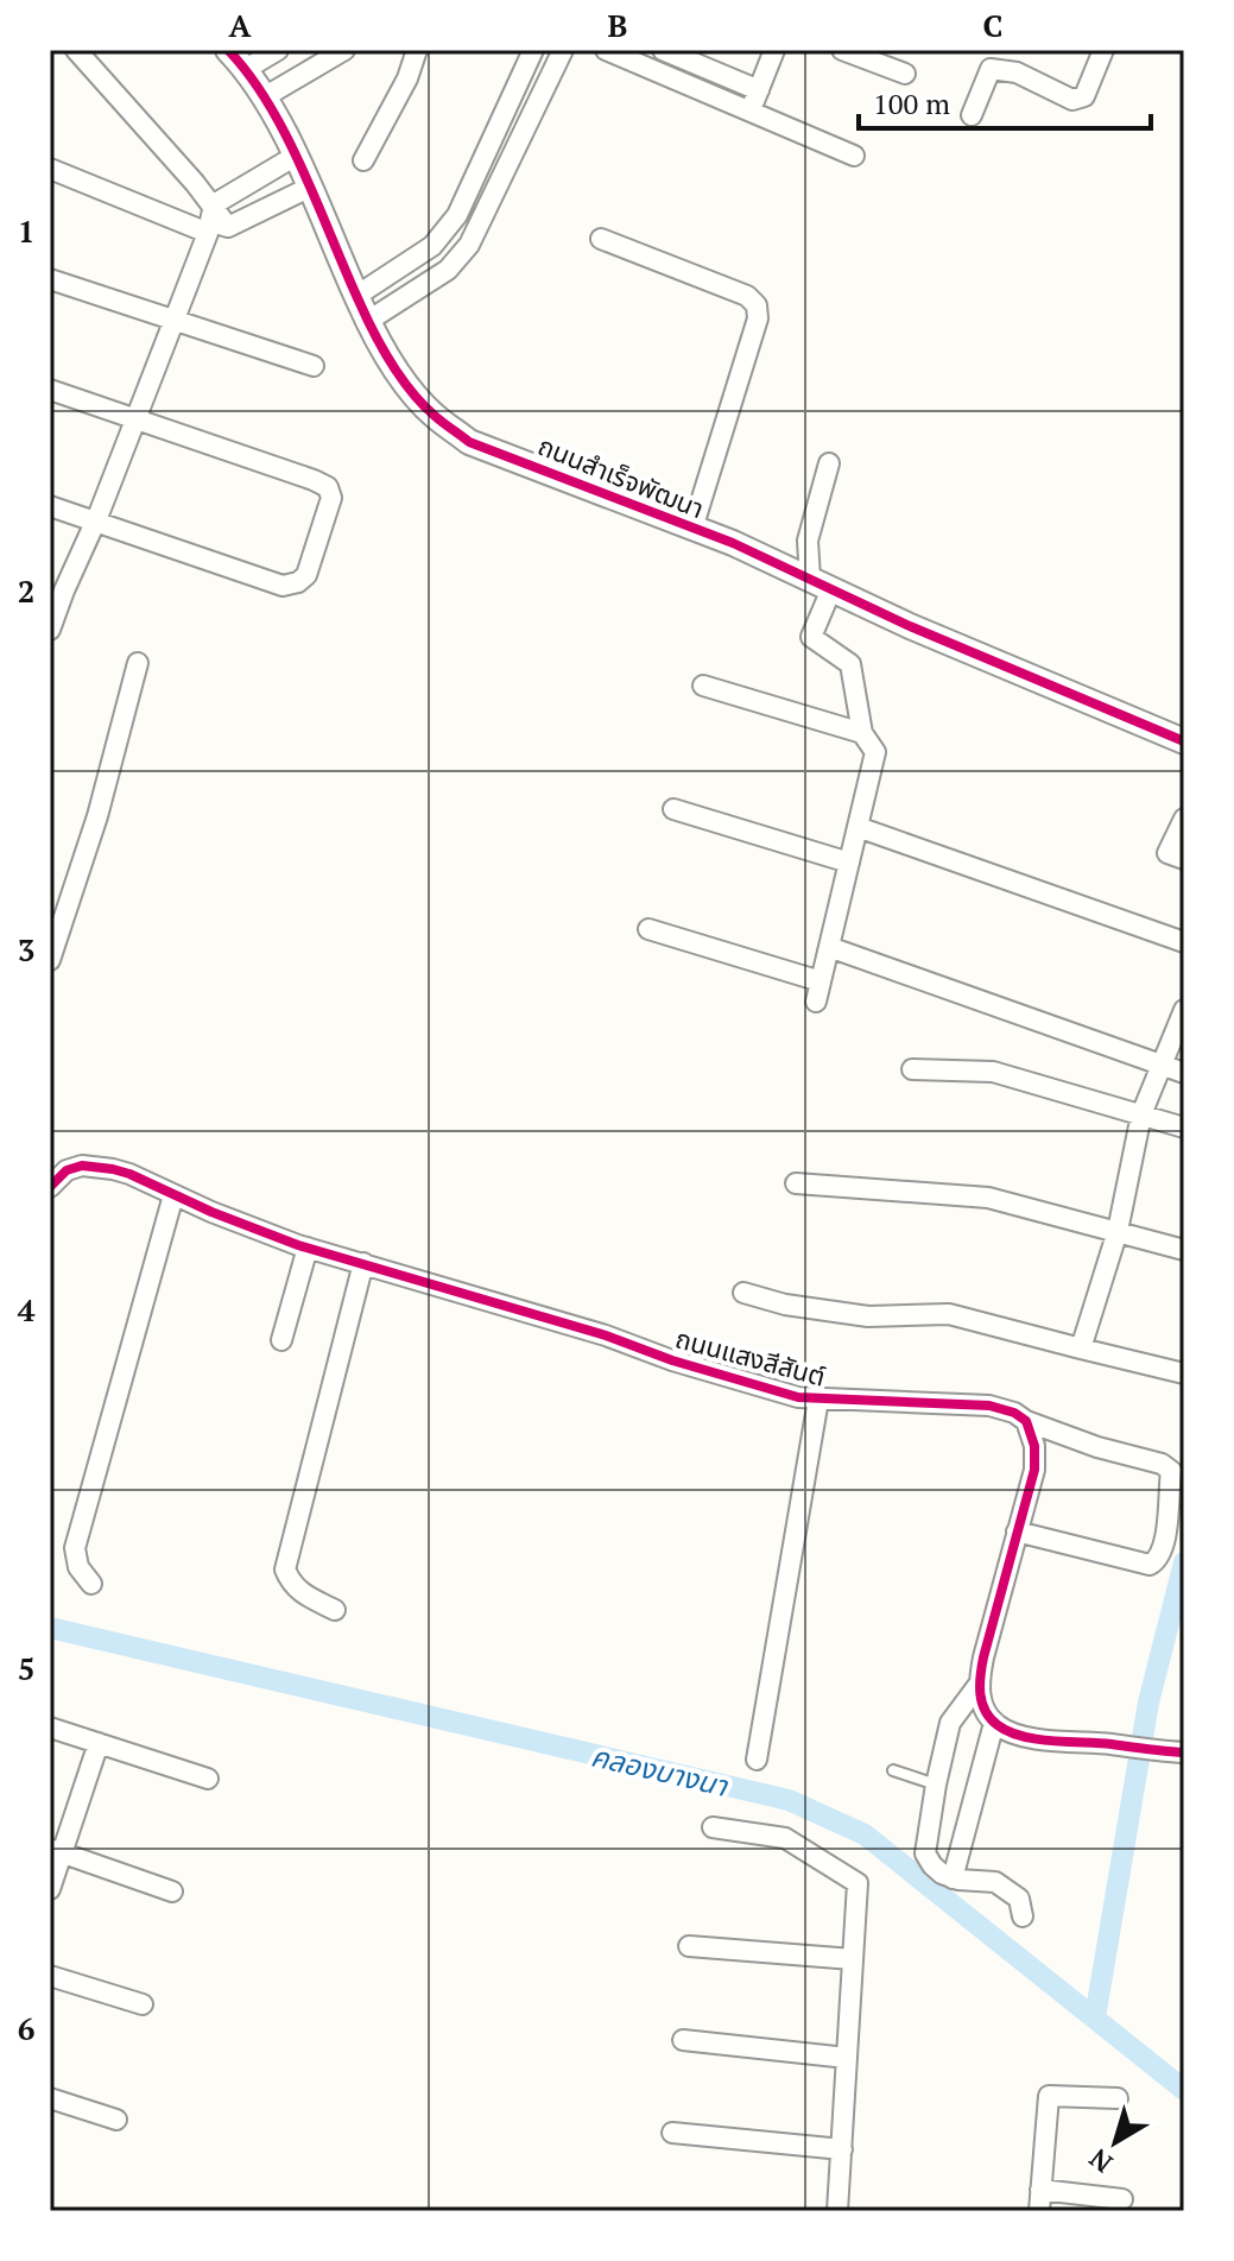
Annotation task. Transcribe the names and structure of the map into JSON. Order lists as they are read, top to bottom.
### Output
{
  "streets": {
    "street": ["ถนนสำเร็จพัฒนา", "ถนนแสงสีสันต์"]
  },
  "water": ["คลองบางนา"],
  "scale_bar": "100 m",
  "north": "bottom left",
  "grid": {
    "columns": ["A", "B", "C"],
    "rows": [
      "1",
      "2",
      "3",
      "4",
      "5",
      "6"
    ]
  }
}
